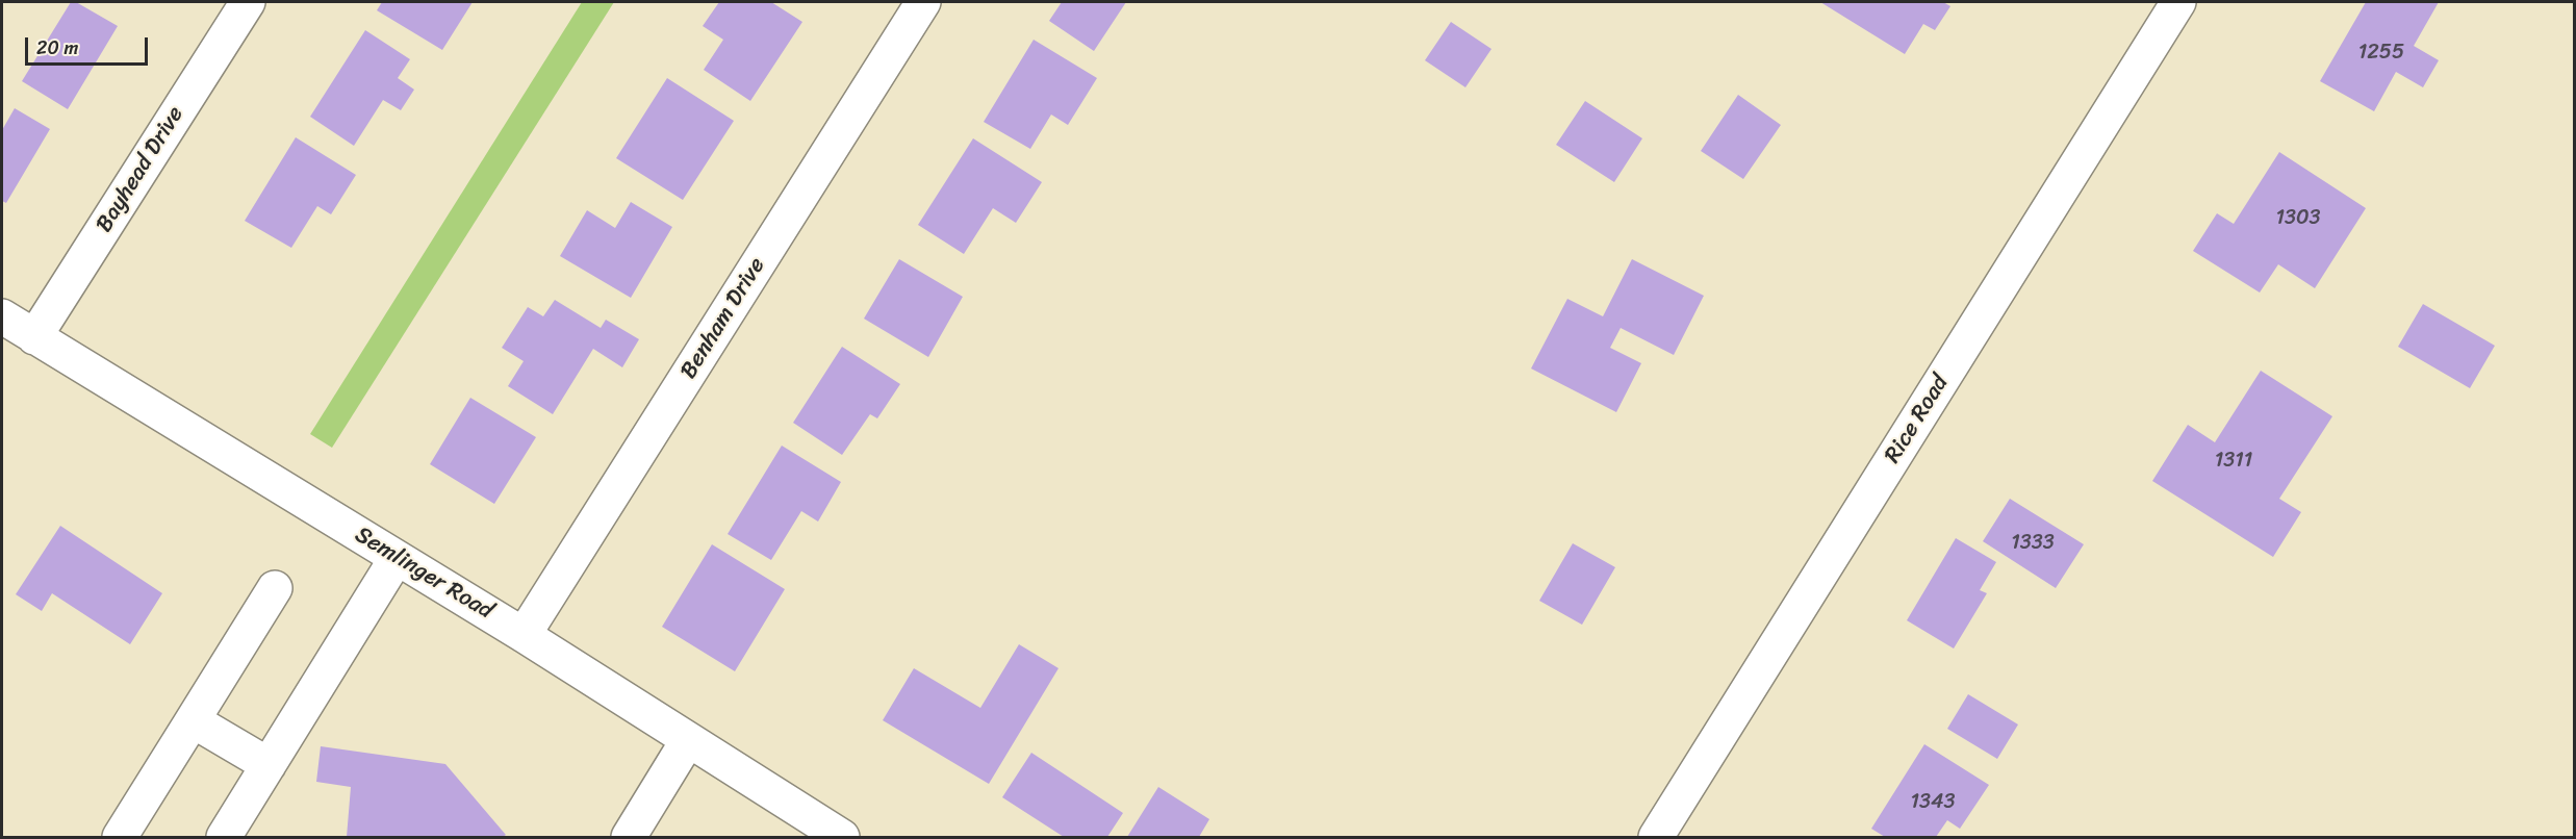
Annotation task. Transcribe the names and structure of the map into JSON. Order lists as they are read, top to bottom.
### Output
{
  "streets": {
    "street": [
      "Bayhead Drive",
      "Benham Drive",
      "Rice Road",
      "Semlinger Road"
    ]
  },
  "crossings": [
    ["Bayhead Drive", "Semlinger Road"],
    ["Benham Drive", "Semlinger Road"]
  ],
  "house_numbers": [
    "1255",
    "1303",
    "1311",
    "1333",
    "1343"
  ],
  "scale_bar": "20 m"
}
